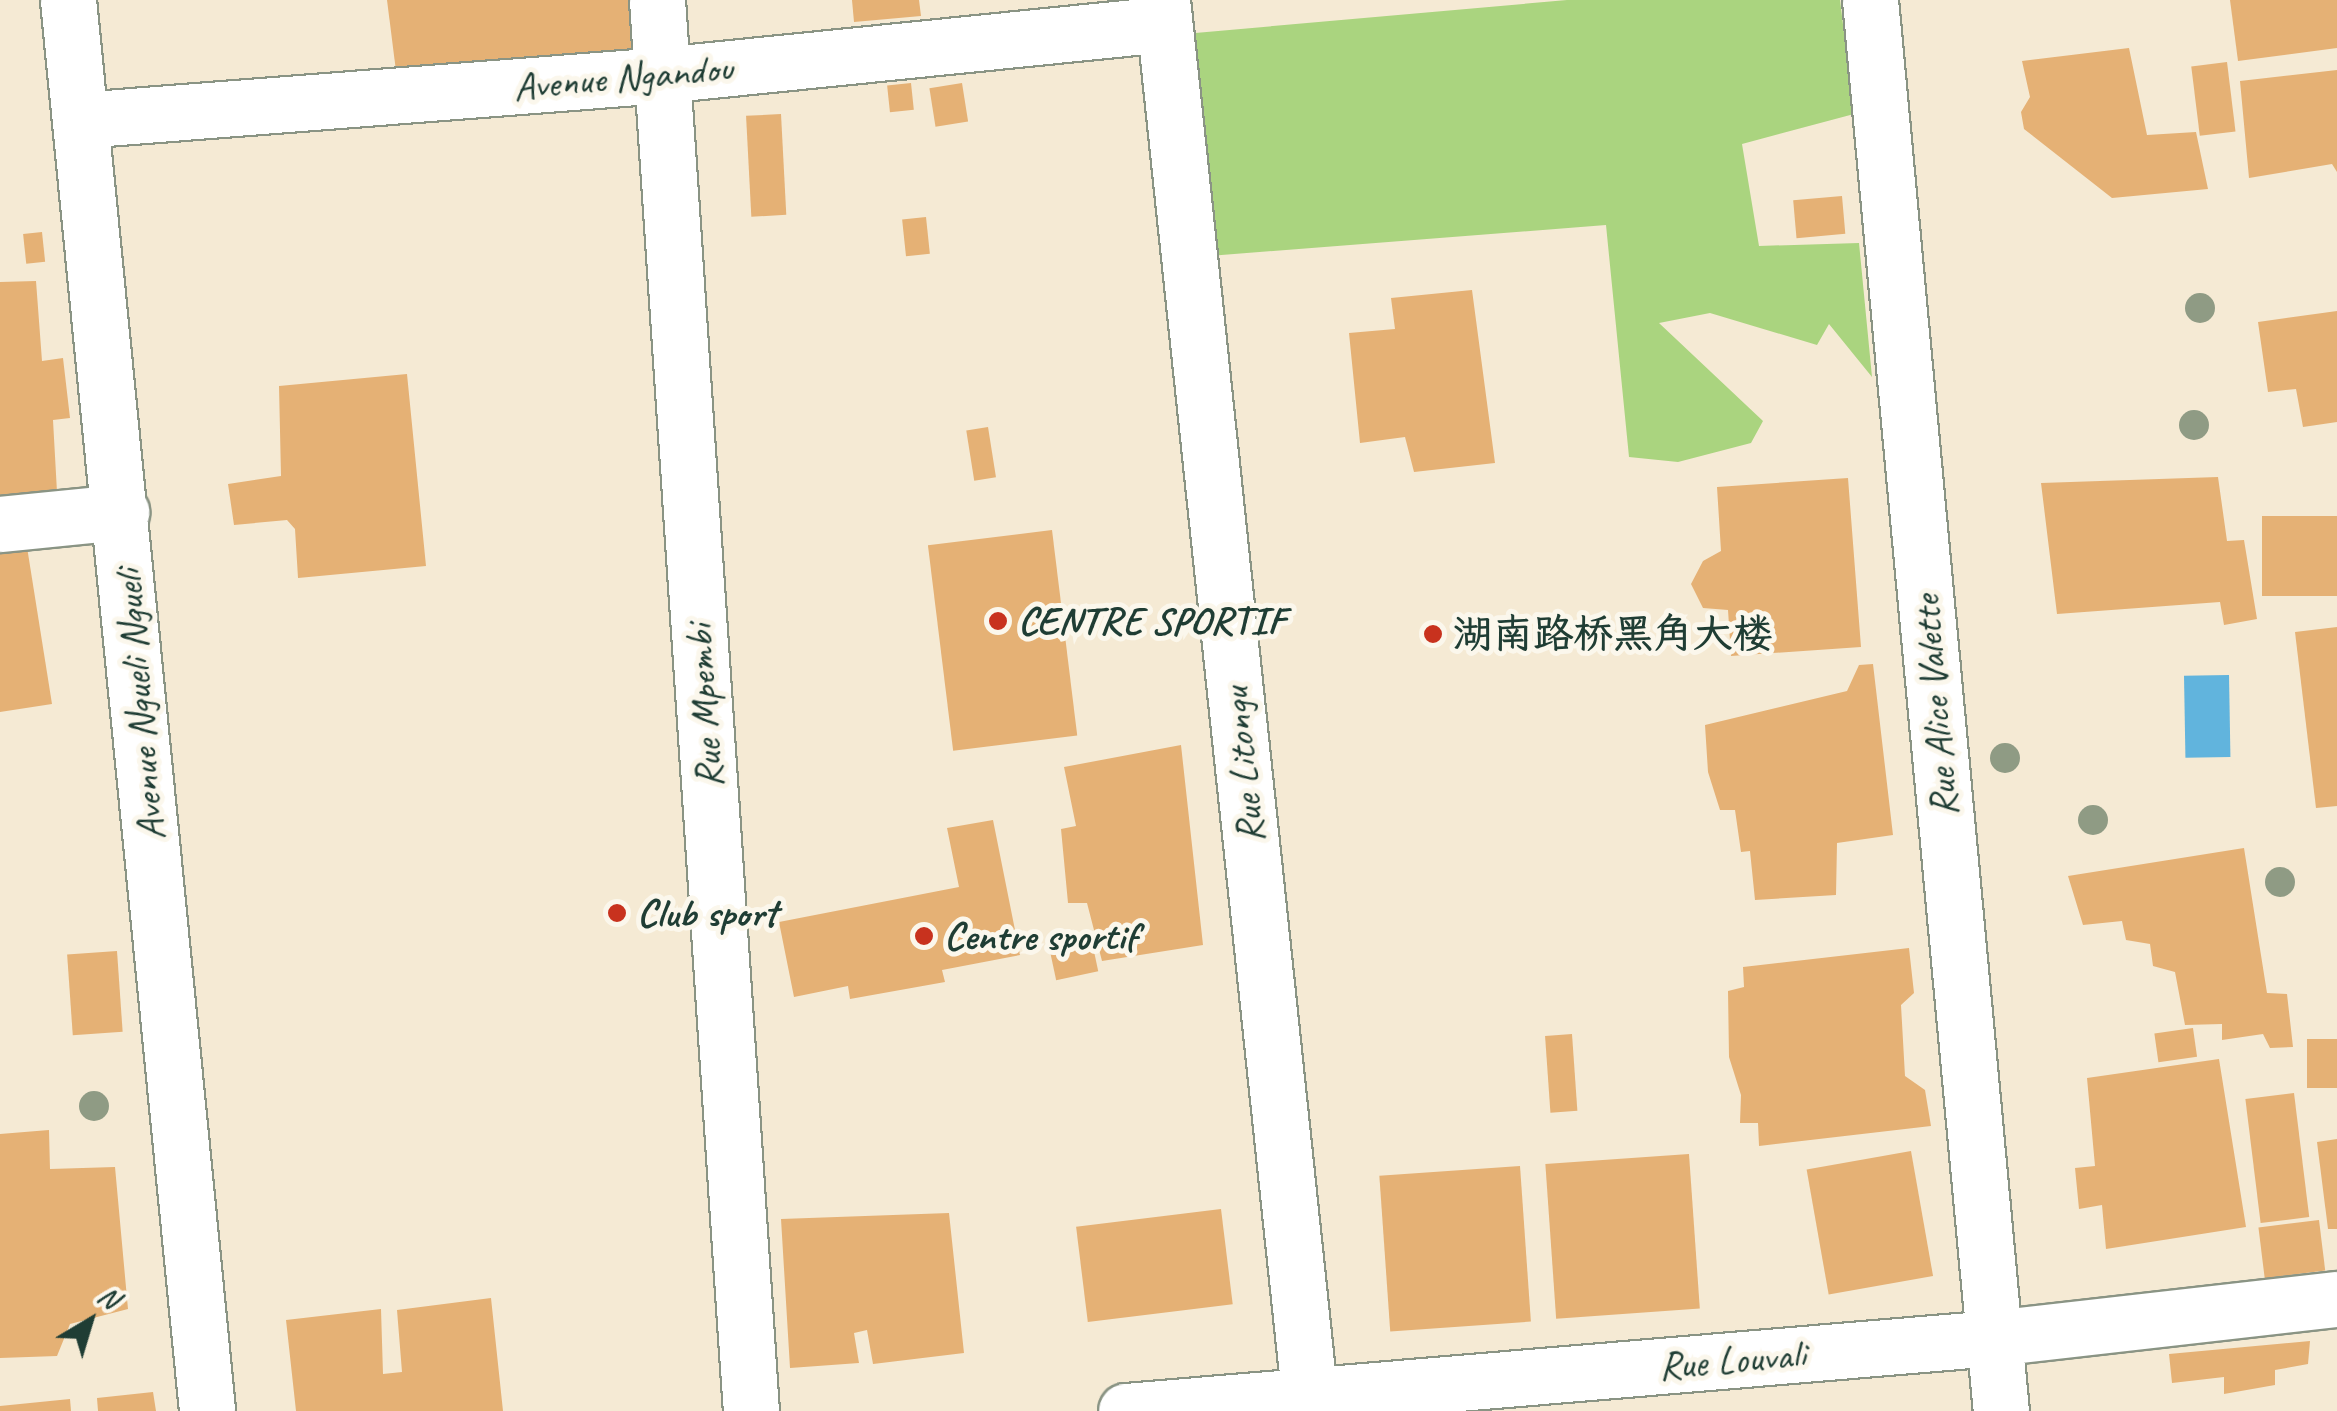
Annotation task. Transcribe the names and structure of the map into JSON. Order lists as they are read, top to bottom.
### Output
{
  "streets": {
    "street": [
      "Avenue Ngandou",
      "Avenue Ngueli Ngueli",
      "Rue Mpembi",
      "Rue Alice Valette",
      "Rue Litongu",
      "Rue Louvali"
    ]
  },
  "crossings": [
    ["Avenue Ngandou", "Avenue Ngueli Ngueli"],
    ["Avenue Ngandou", "Rue Mpembi"],
    ["Avenue Ngandou", "Rue Litongu"],
    ["Rue Alice Valette", "Rue Louvali"],
    ["Rue Litongu", "Rue Louvali"]
  ],
  "places": [
    "CENTRE SPORTIF",
    "湖南路桥黑角大楼",
    "Club sport",
    "Centre sportif"
  ],
  "north": "top right"
}
